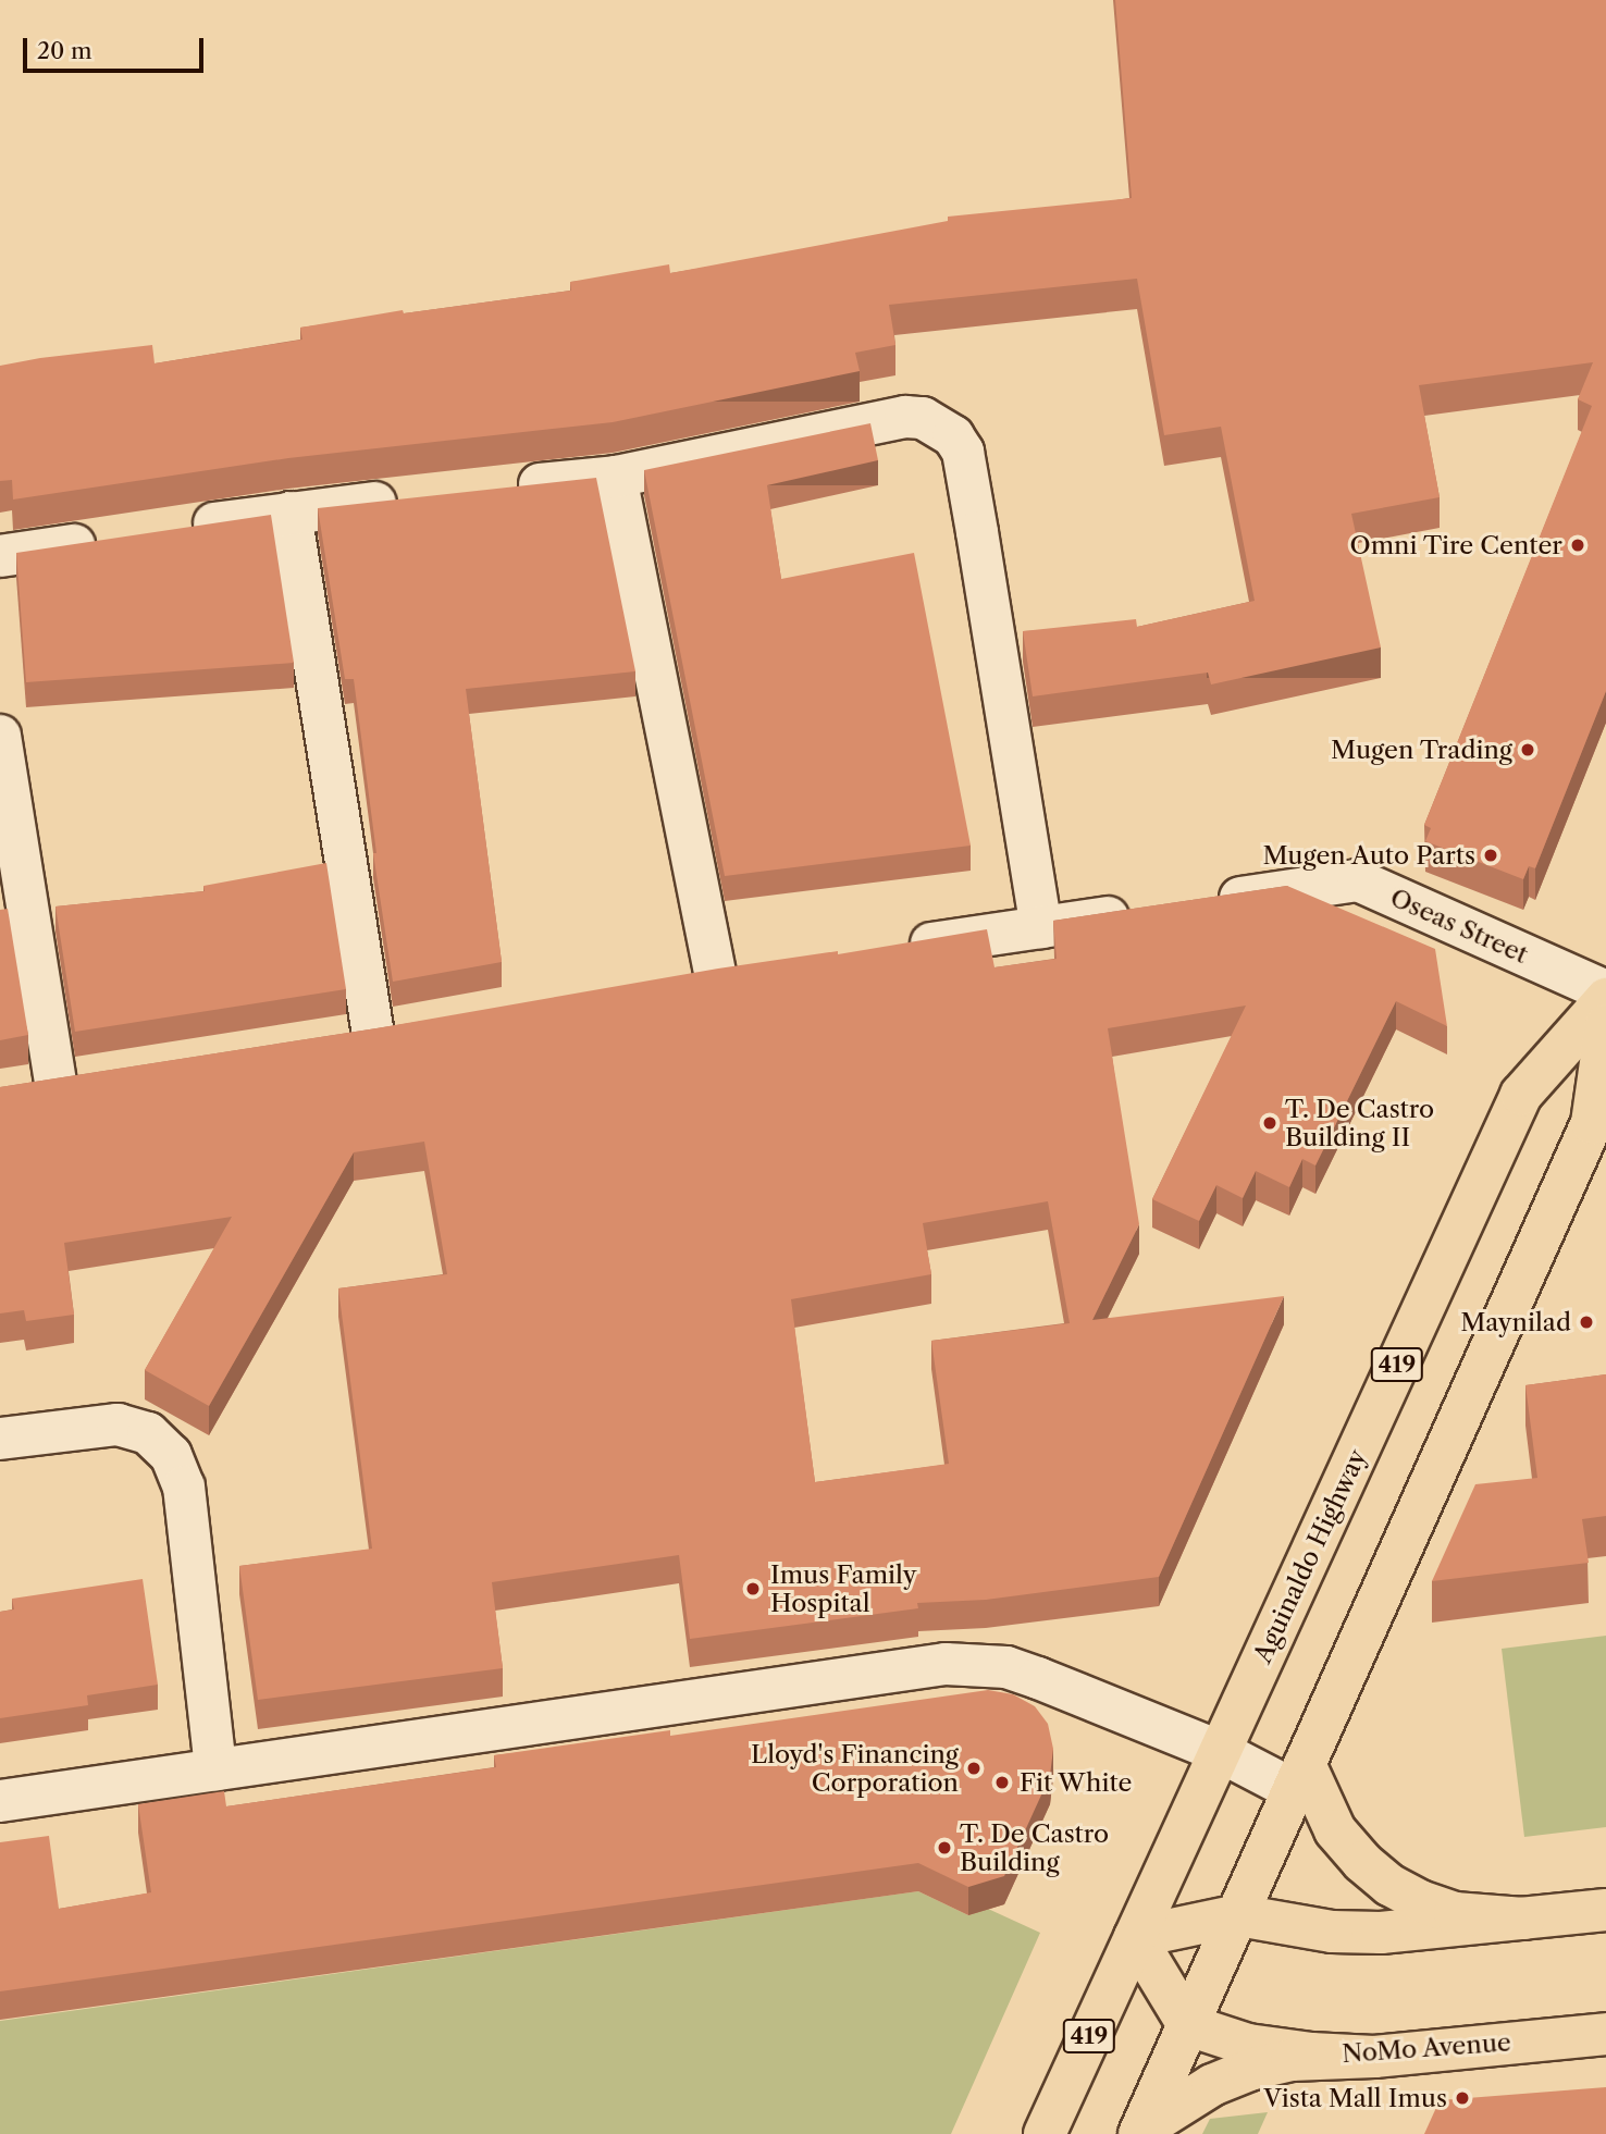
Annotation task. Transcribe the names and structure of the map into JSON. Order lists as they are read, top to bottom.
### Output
{
  "streets": {
    "main road": ["419", "Aguinaldo Highway", "NoMo Avenue"],
    "street": ["Oseas Street"]
  },
  "places": [
    "Omni Tire Center",
    "Mugen Trading",
    "Mugen Auto Parts",
    "T. De Castro Building II",
    "Maynilad",
    "Imus Family Hospital",
    "Lloyd's Financing Corporation",
    "Fit White",
    "T. De Castro Building",
    "Vista Mall Imus"
  ],
  "scale_bar": "20 m"
}
